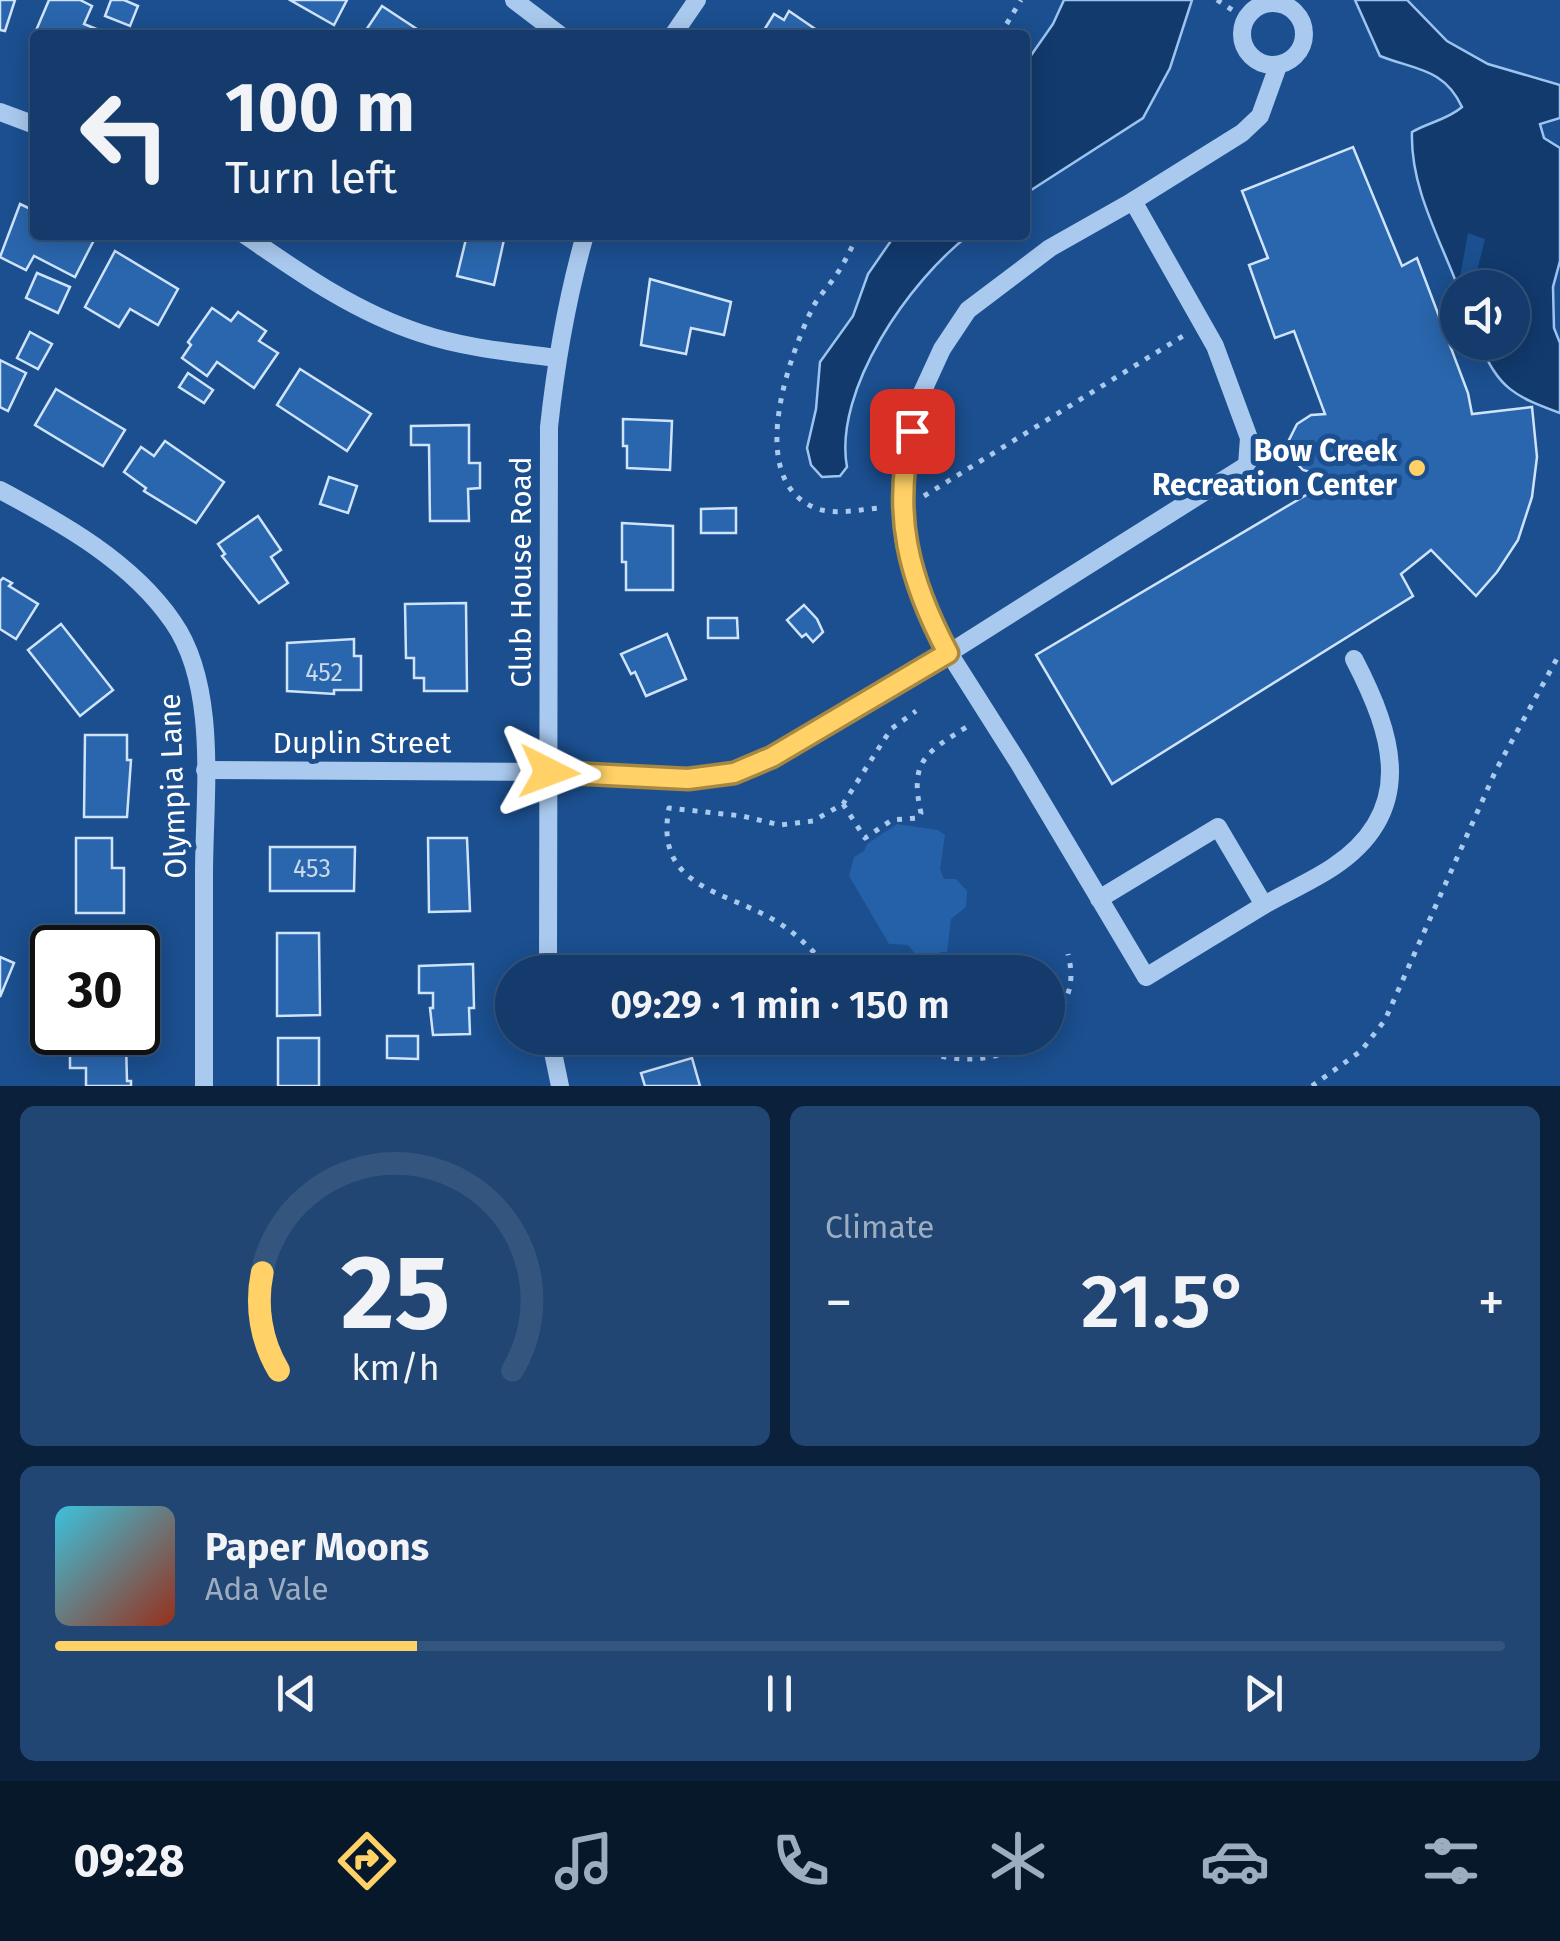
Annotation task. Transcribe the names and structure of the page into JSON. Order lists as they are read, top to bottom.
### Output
{
  "streets": {
    "street": ["Club House Road", "Duplin Street", "Olympia Lane"]
  },
  "crossings": [
    ["Club House Road", "Duplin Street"],
    ["Duplin Street", "Olympia Lane"]
  ],
  "places": ["Bow Creek Recreation Center"],
  "house_numbers": ["452", "453"],
  "page": {
    "turn": ["100 m", "Turn left"],
    "limit": "30",
    "trip": "09:29 · 1 min · 150 m",
    "tile": "Climate",
    "heat": ["−", "21.5°", "+"],
    "song": ["Paper Moons", "Ada Vale"],
    "tabs": "09:28",
    "gauge": ["25", "km/h"]
  }
}
